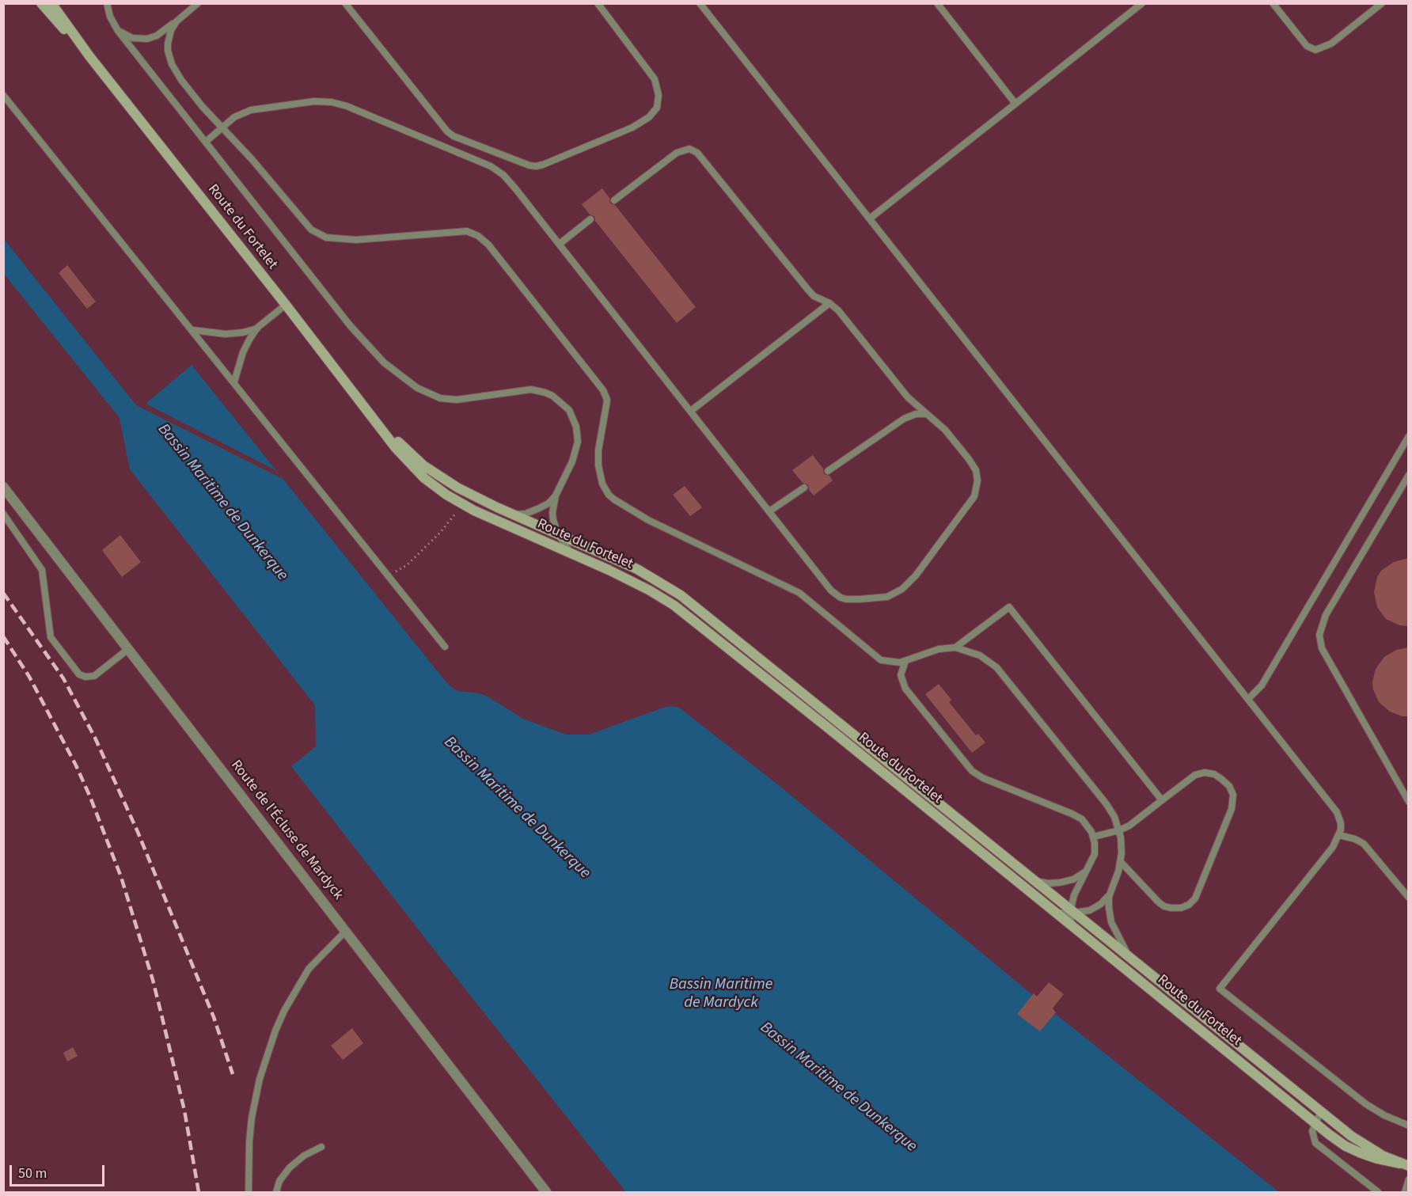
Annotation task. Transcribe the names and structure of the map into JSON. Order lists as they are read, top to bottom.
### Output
{
  "streets": {
    "main road": ["Route du Fortelet"],
    "street": ["Route de l'Écluse de Mardyck"]
  },
  "water": ["Bassin Maritime de Dunkerque", "Bassin Maritime de Mardyck"],
  "scale_bar": "50 m"
}
